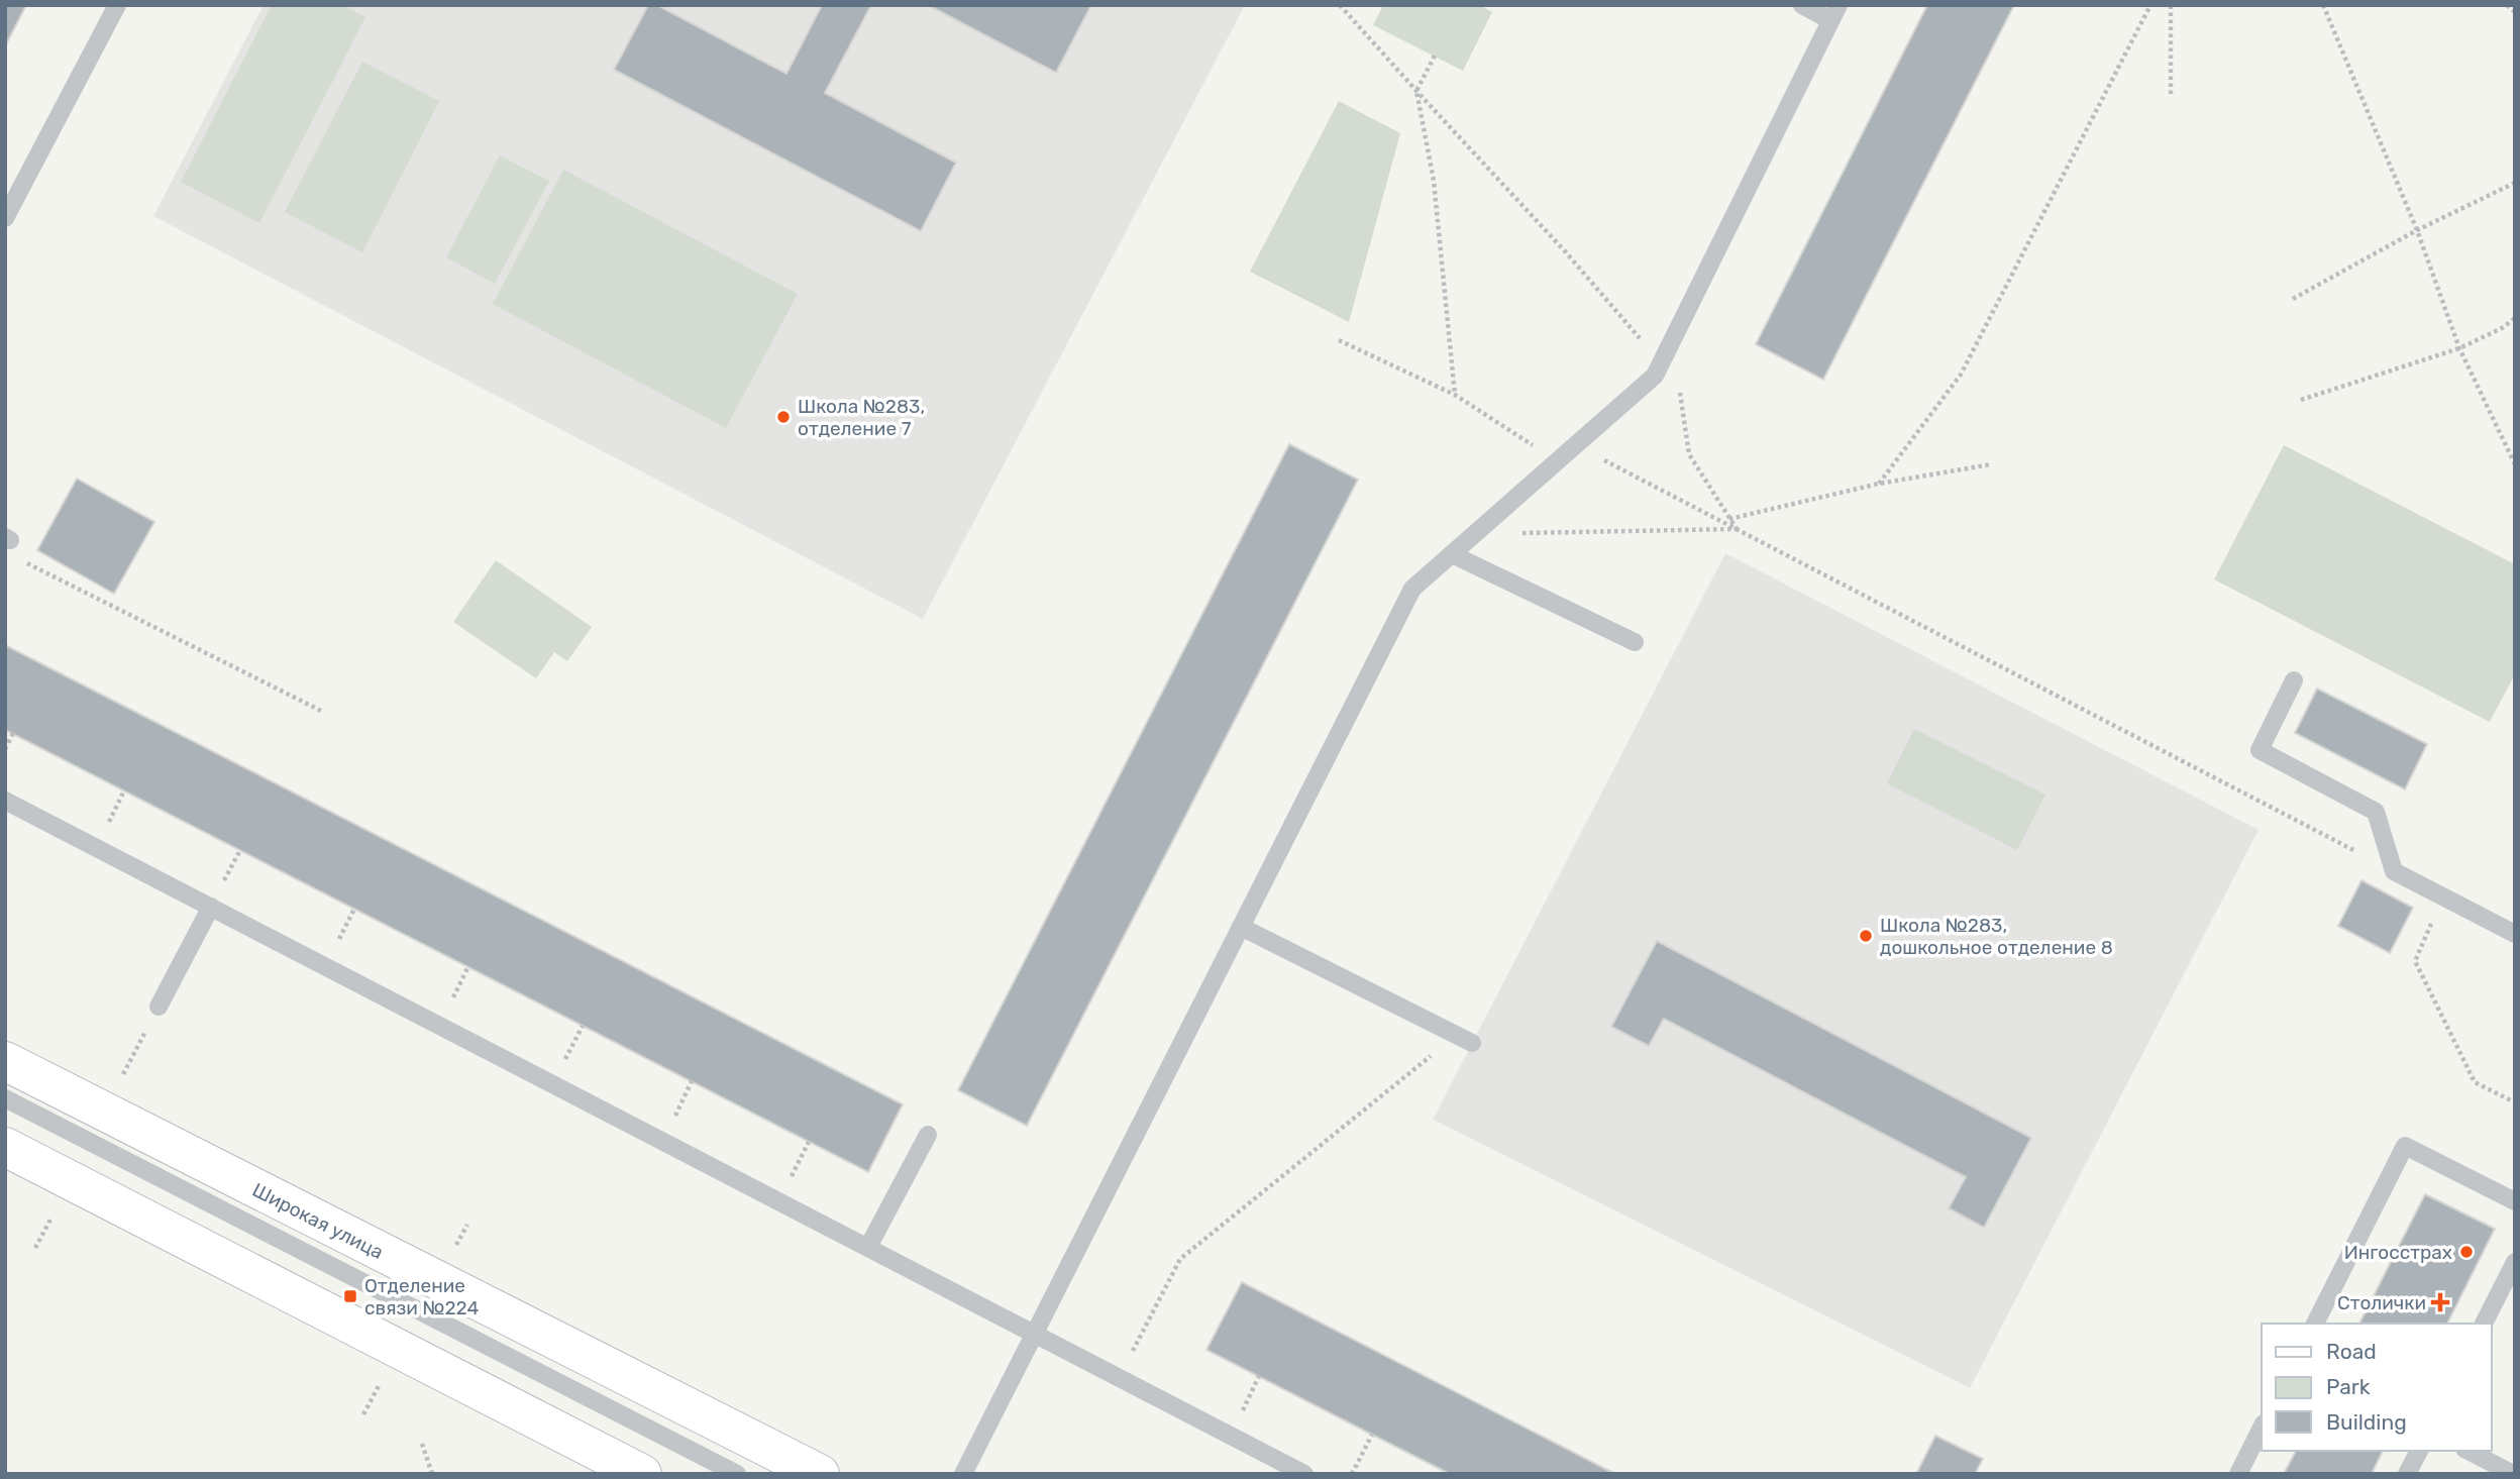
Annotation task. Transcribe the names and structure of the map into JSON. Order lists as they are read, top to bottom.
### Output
{
  "streets": {
    "main road": ["Широкая улица"]
  },
  "places": {
    "other": ["Школа №283, отделение 7", "Школа №283, дошкольное отделение 8", "Ингосстрах"],
    "transit": ["Отделение связи №224"],
    "health": ["Столички"]
  },
  "legend": ["Road", "Park", "Building"]
}
